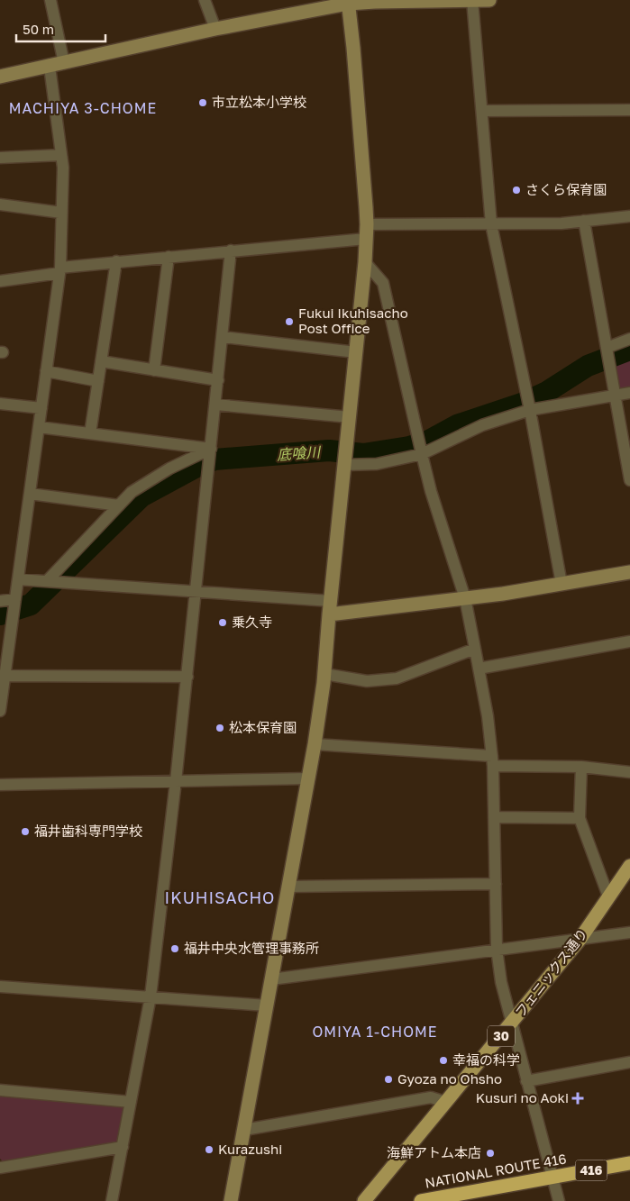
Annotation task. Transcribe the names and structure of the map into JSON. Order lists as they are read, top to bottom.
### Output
{
  "streets": {
    "highway": ["416", "NATIONAL ROUTE 416"],
    "main road": ["フェニックス通り", "30"]
  },
  "districts": ["MACHIYA 3-CHOME", "IKUHISACHO", "OMIYA 1-CHOME"],
  "water": ["底喰川"],
  "places": {
    "other": [
      "市立松本小学校",
      "さくら保育園",
      "Fukui Ikuhisacho Post Office",
      "乗久寺",
      "松本保育園",
      "福井歯科専門学校",
      "福井中央水管理事務所",
      "幸福の科学",
      "Gyoza no Ohsho",
      "Kurazushi",
      "海鮮アトム本店"
    ],
    "health": ["Kusuri no Aoki"]
  },
  "scale_bar": "50 m"
}
